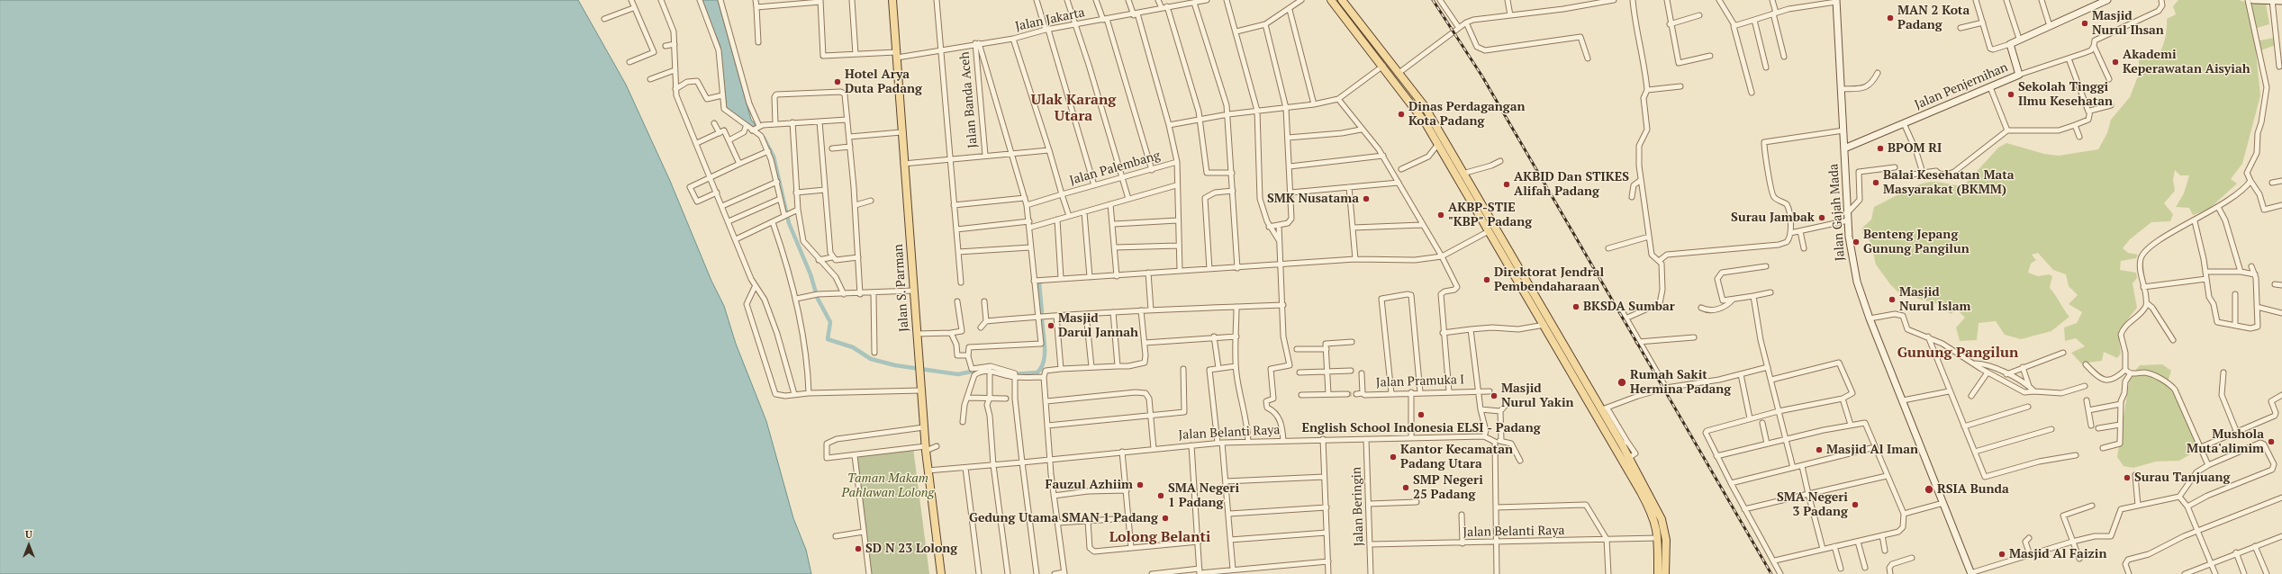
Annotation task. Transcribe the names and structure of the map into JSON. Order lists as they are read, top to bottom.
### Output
{
  "streets": {
    "main road": ["Jalan Penjernihan", "Jalan Gajah Mada", "Jalan S. Parman"],
    "street": [
      "Jalan Jakarta",
      "Jalan Banda Aceh",
      "Jalan Palembang",
      "Jalan Pramuka I",
      "Jalan Belanti Raya",
      "Jalan Beringin"
    ]
  },
  "crossings": [
    ["Jalan Jakarta", "Jalan Banda Aceh"],
    ["Jalan Jakarta", "Jalan Palembang"],
    ["Jalan Jakarta", "Jalan S. Parman"],
    ["Jalan Penjernihan", "Jalan Gajah Mada"],
    ["Jalan S. Parman", "Jalan Belanti Raya"],
    ["Jalan Belanti Raya", "Jalan Beringin"]
  ],
  "districts": ["Ulak Karang Utara", "Gunung Pangilun", "Lolong Belanti"],
  "parks": ["Taman Makam Pahlawan Lolong"],
  "places": [
    "MAN 2 Kota Padang",
    "Masjid Nurul Ihsan",
    "Akademi Keperawatan Aisyiah",
    "Hotel Arya Duta Padang",
    "Sekolah Tinggi Ilmu Kesehatan",
    "Dinas Perdagangan Kota Padang",
    "BPOM RI",
    "Balai Kesehatan Mata Masyarakat (BKMM)",
    "AKBID Dan STIKES Alifah Padang",
    "SMK Nusatama",
    "AKBP-STIE \"KBP\" Padang",
    "Surau Jambak",
    "Benteng Jepang Gunung Pangilun",
    "Direktorat Jendral Pembendaharaan",
    "Masjid Nurul Islam",
    "BKSDA Sumbar",
    "Masjid Darul Jannah",
    "Rumah Sakit Hermina Padang",
    "Masjid Nurul Yakin",
    "English School Indonesia ELSI - Padang",
    "Mushola Muta'alimim",
    "Masjid Al Iman",
    "Kantor Kecamatan Padang Utara",
    "Surau Tanjuang",
    "Fauzul Azhiim",
    "SMP Negeri 25 Padang",
    "RSIA Bunda",
    "SMA Negeri 1 Padang",
    "SMA Negeri 3 Padang",
    "Gedung Utama SMAN 1 Padang",
    "SD N 23 Lolong",
    "Masjid Al Faizin"
  ],
  "north": "top"
}
